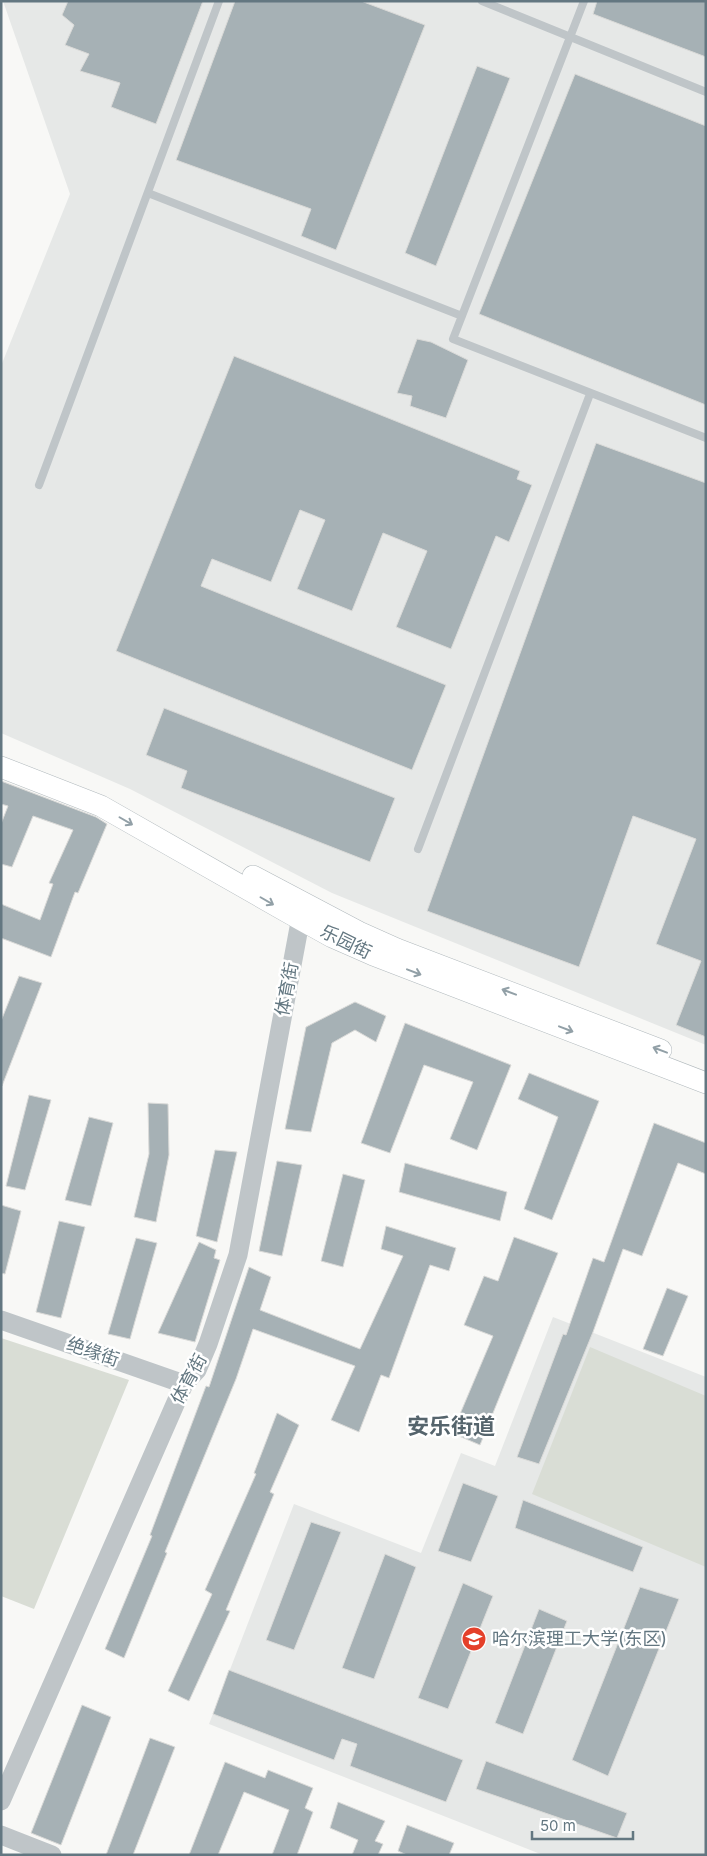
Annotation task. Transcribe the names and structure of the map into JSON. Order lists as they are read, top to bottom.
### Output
{
  "streets": {
    "main road": ["乐园街"],
    "street": ["体育街", "绝缘街"]
  },
  "crossings": [
    ["乐园街", "体育街"],
    ["体育街", "绝缘街"]
  ],
  "districts": ["安乐街道"],
  "places": {
    "school or university": ["哈尔滨理工大学(东区)"]
  },
  "scale_bar": "50 m"
}
